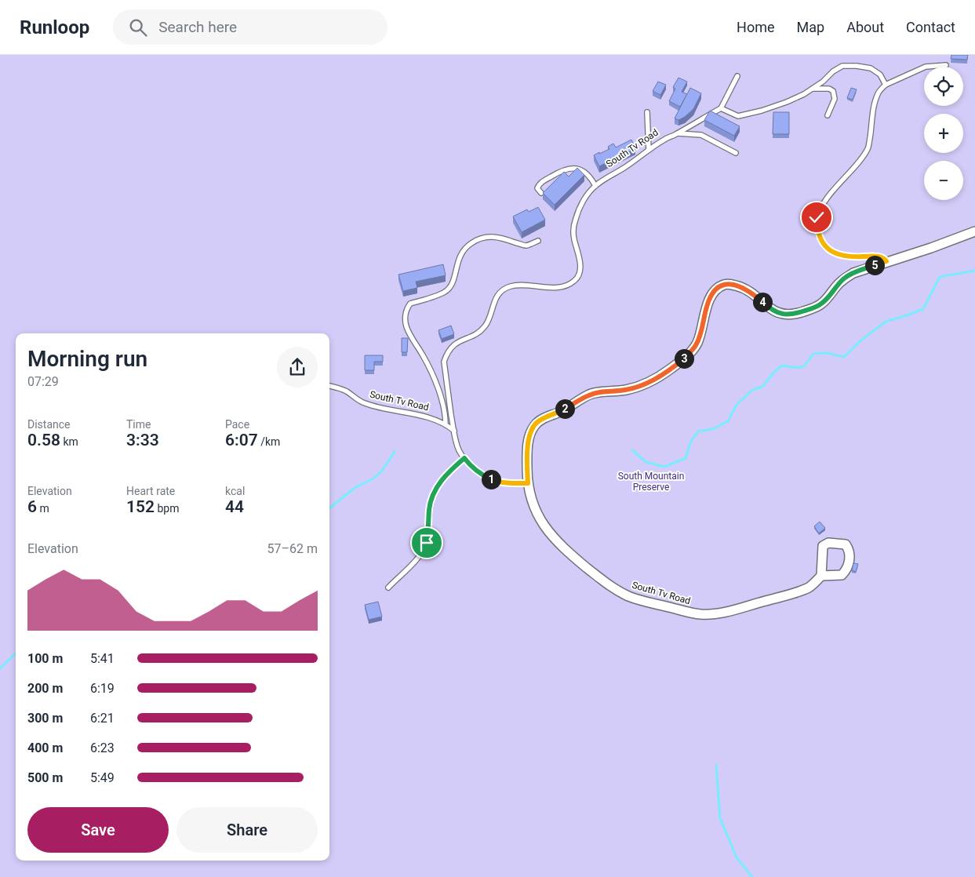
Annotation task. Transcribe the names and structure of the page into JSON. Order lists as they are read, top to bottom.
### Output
{
  "streets": {
    "street": ["South Tv Road"]
  },
  "parks": ["South Mountain Preserve"],
  "page": {
    "header": "Runloop",
    "search": "Search here",
    "nav": [
      "Home",
      "Map",
      "About",
      "Contact"
    ],
    "map_buttons": ["+", "−"],
    "pins": [
      "5",
      "4",
      "3",
      "2",
      "1"
    ],
    "heading": ["Morning run", "07:29"],
    "stats": [
      ["Distance", "0.58 km"],
      ["Time", "3:33"],
      ["Pace", "6:07 /km"],
      ["Elevation", "6 m"],
      ["Heart rate", "152 bpm"],
      ["kcal", "44"]
    ],
    "chart": ["Elevation", "57–62 m"],
    "list": [
      {
        "name": "100 m",
        "note": "5:41"
      },
      {
        "name": "200 m",
        "note": "6:19"
      },
      {
        "name": "300 m",
        "note": "6:21"
      },
      {
        "name": "400 m",
        "note": "6:23"
      },
      {
        "name": "500 m",
        "note": "5:49"
      }
    ],
    "buttons": ["Save", "Share"]
  }
}
